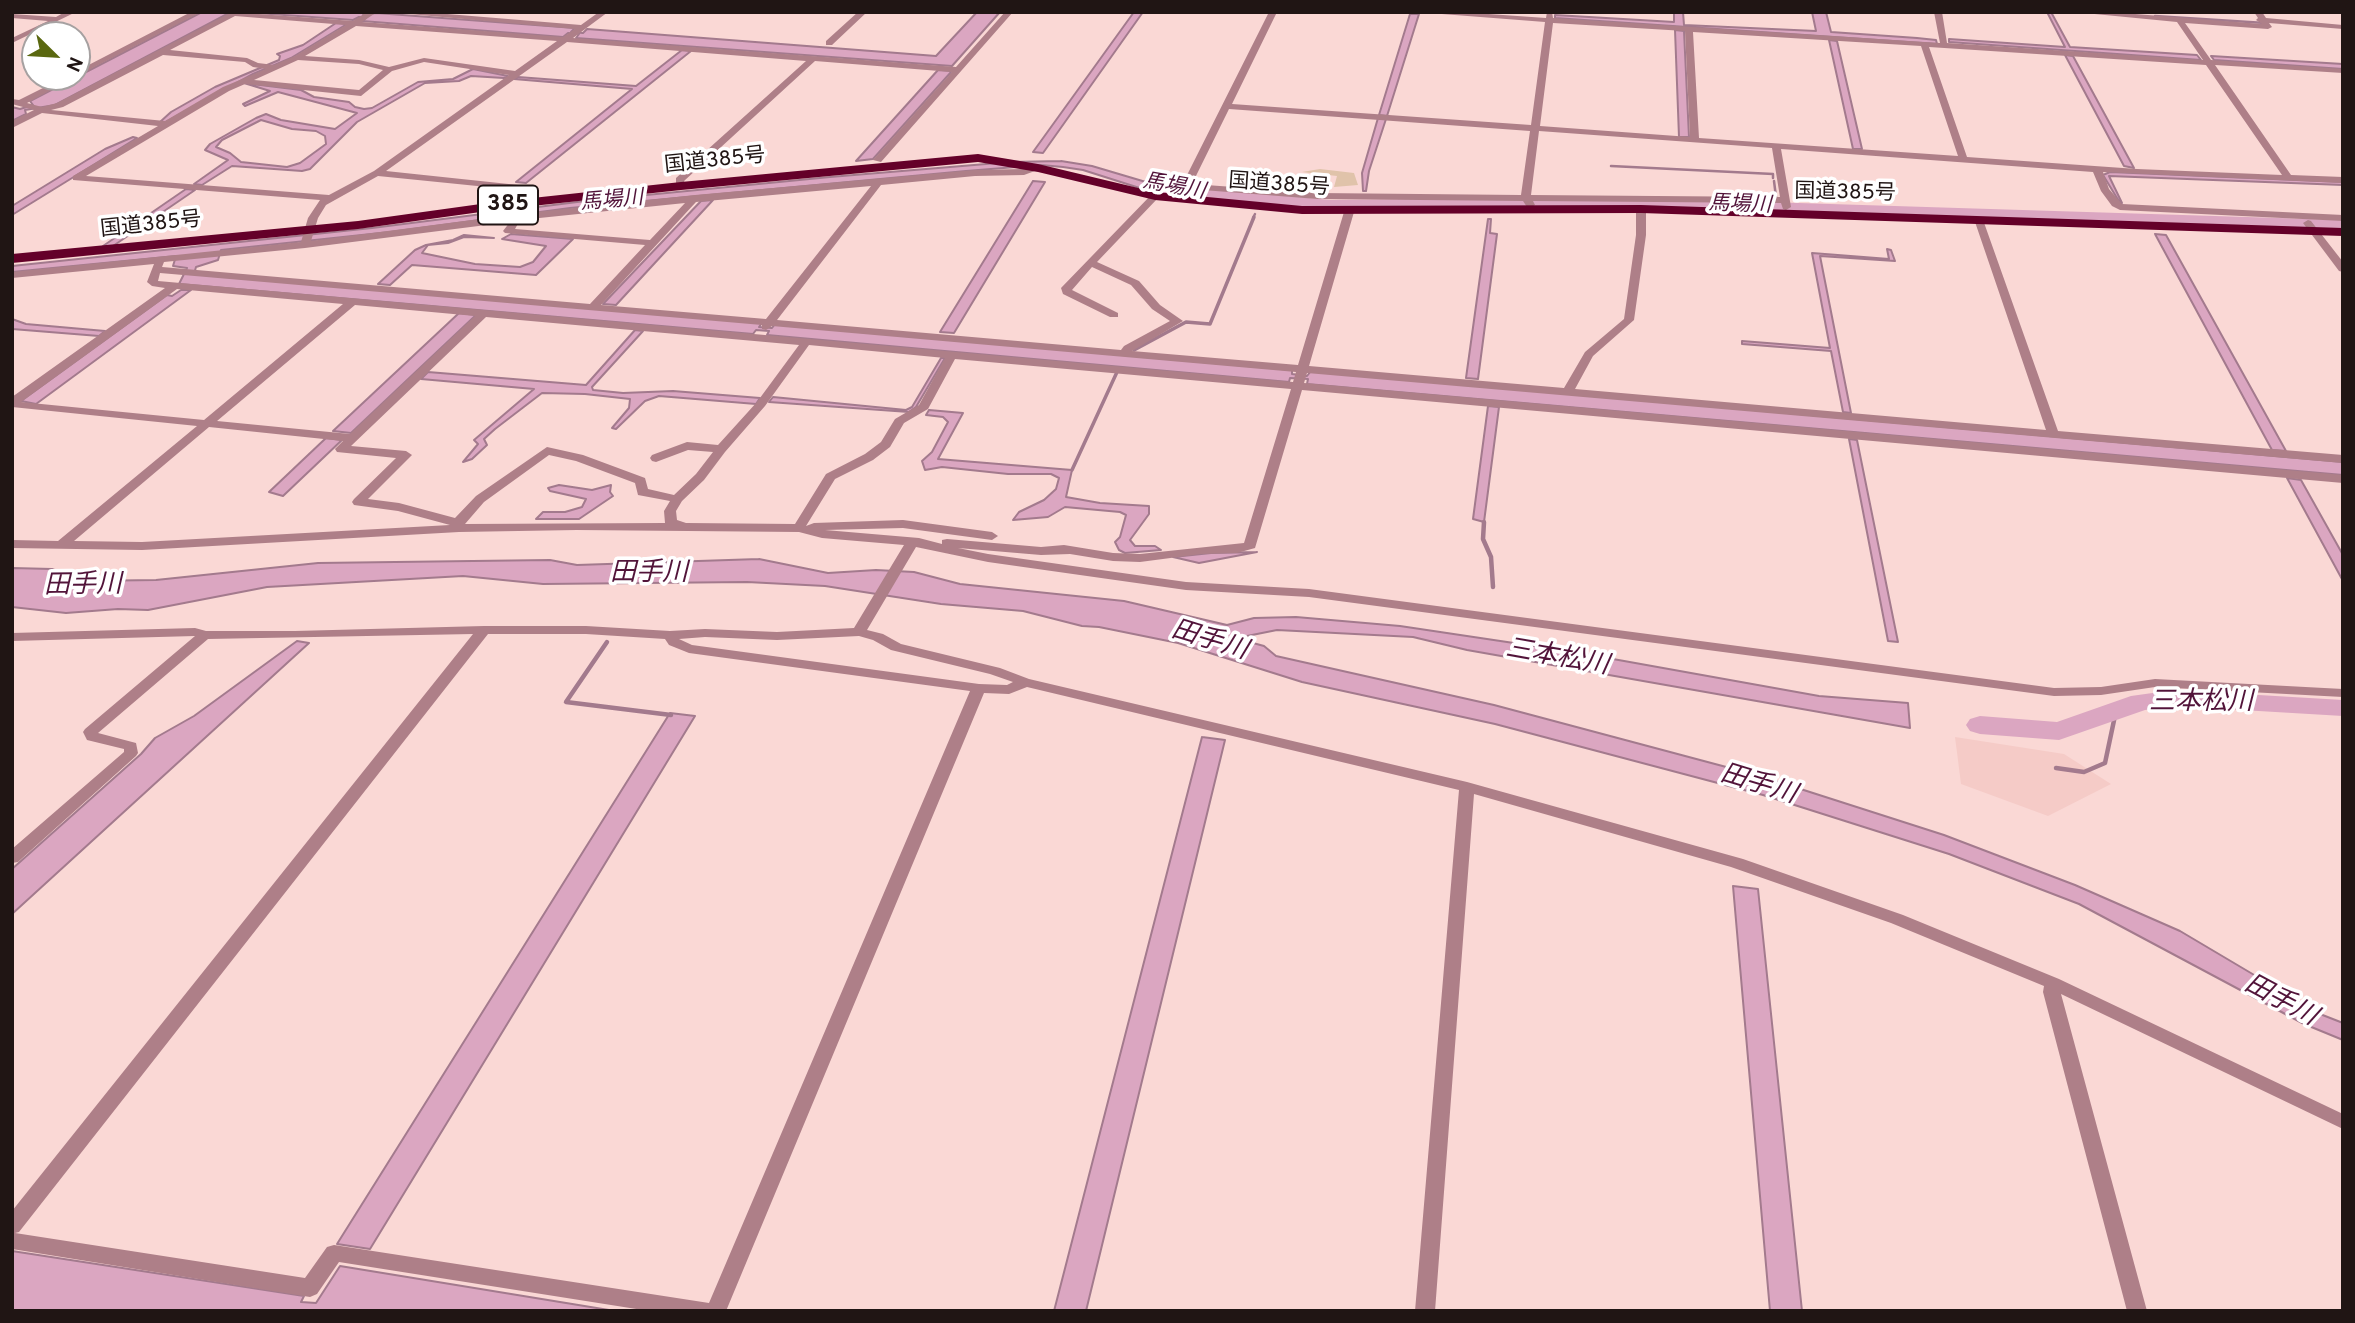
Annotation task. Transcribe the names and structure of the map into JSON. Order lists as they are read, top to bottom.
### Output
{
  "streets": {
    "highway": ["国道385号", "385"]
  },
  "water": ["馬場川", "田手川", "三本松川"],
  "north": "bottom right"
}
